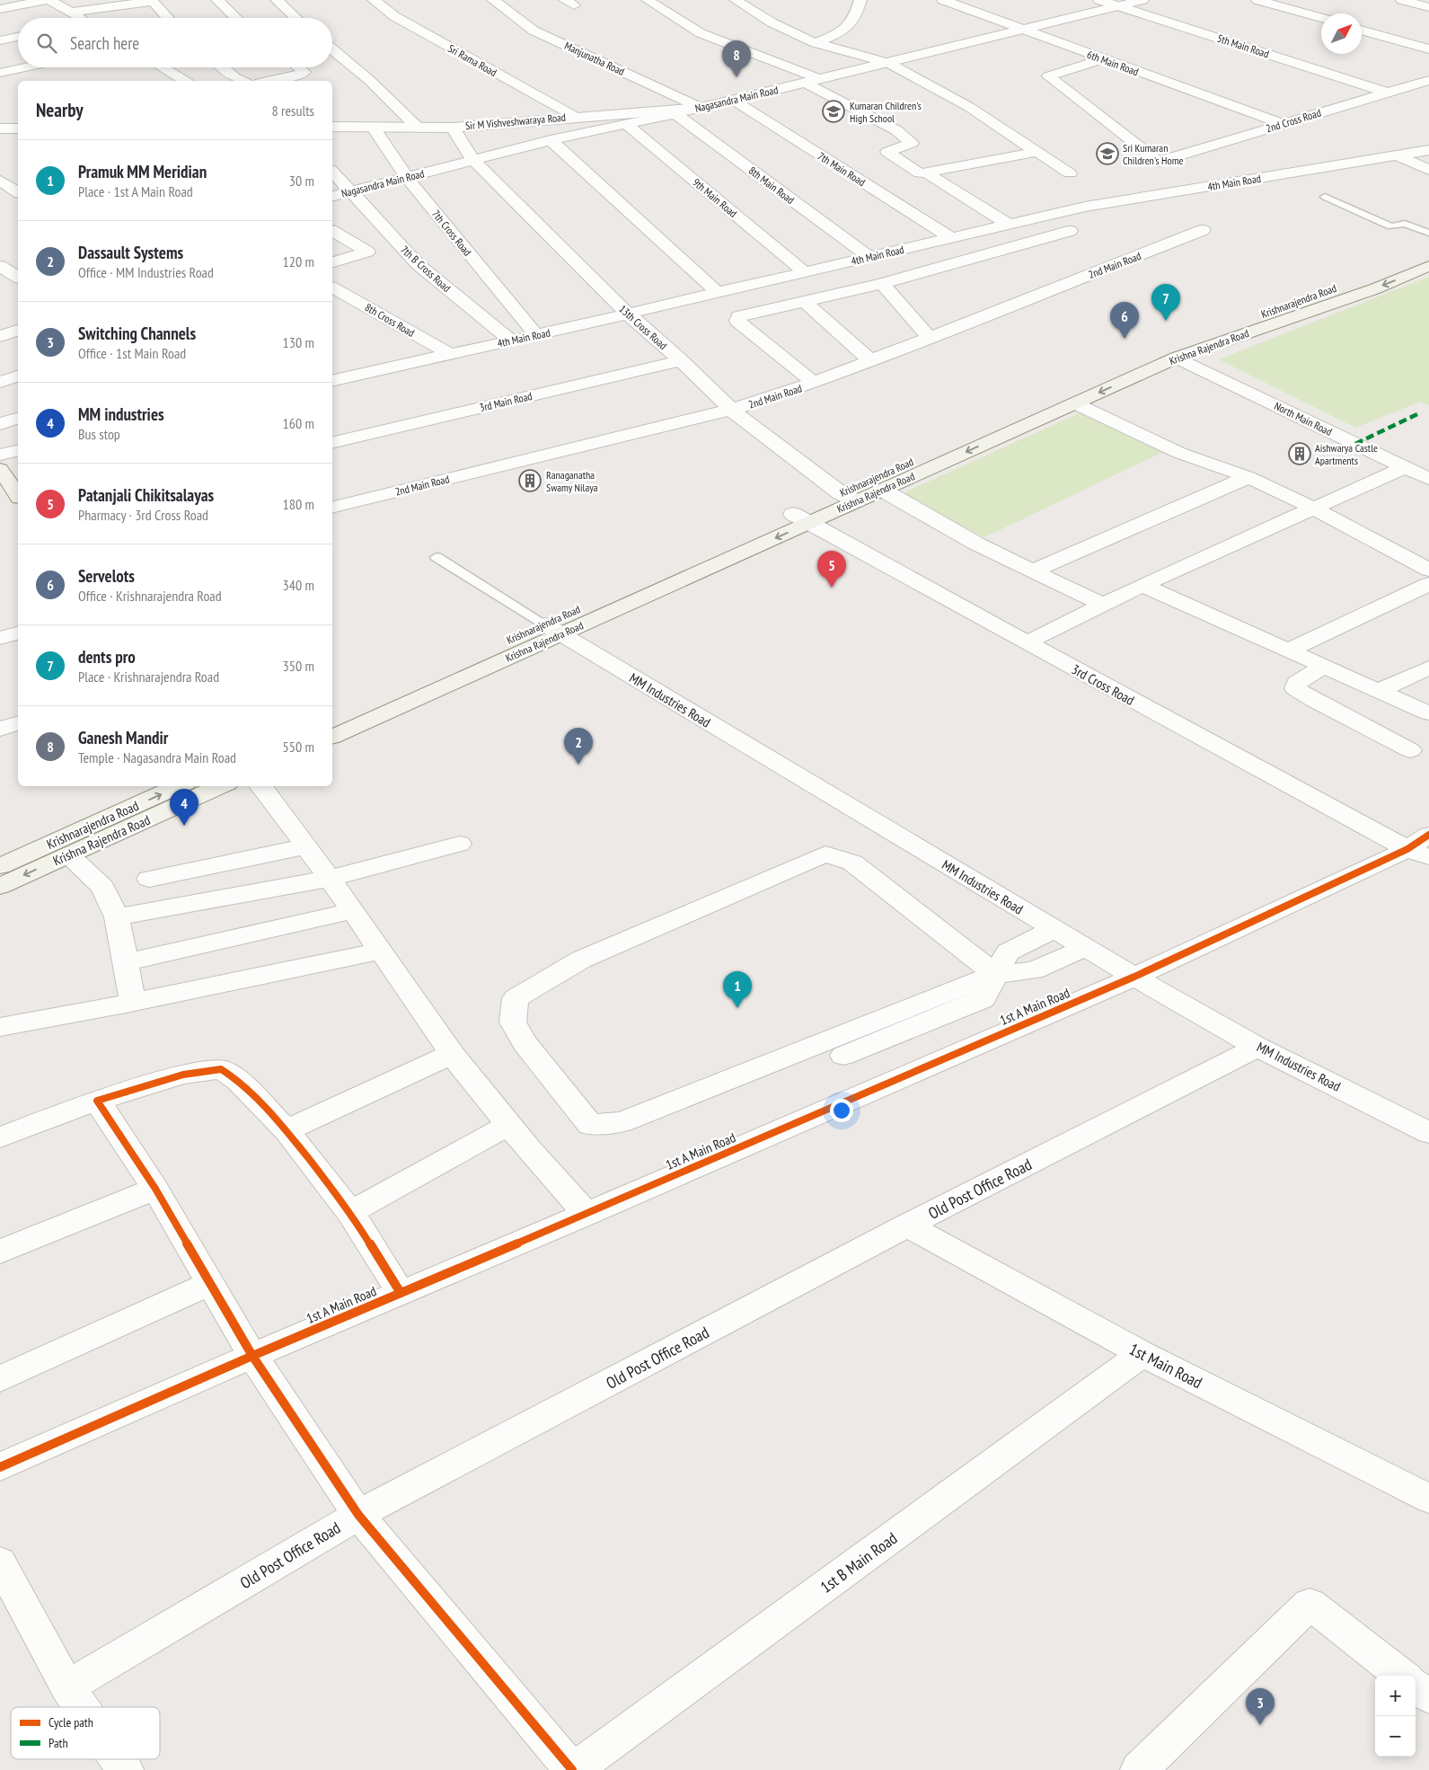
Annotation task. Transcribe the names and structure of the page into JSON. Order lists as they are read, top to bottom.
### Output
{
  "streets": {
    "main road": ["Krishnarajendra Road", "Krishna Rajendra Road"],
    "street": [
      "5th Main Road",
      "Manjunatha Road",
      "Sri Rama Road",
      "6th Main Road",
      "Nagasandra Main Road",
      "2nd Cross Road",
      "Sir M Vishveshwaraya Road",
      "7th Main Road",
      "4th Main Road",
      "8th Main Road",
      "9th Main Road",
      "7th Cross Road",
      "2nd Main Road",
      "7th B Cross Road",
      "8th Cross Road",
      "13th Cross Road",
      "3rd Main Road",
      "North Main Road",
      "3rd Cross Road",
      "MM Industries Road",
      "1st A Main Road",
      "Old Post Office Road",
      "1st Main Road",
      "1st B Main Road"
    ]
  },
  "crossings": [
    ["5th Main Road", "Nagasandra Main Road"],
    ["5th Main Road", "2nd Cross Road"],
    ["Manjunatha Road", "Nagasandra Main Road"],
    ["Manjunatha Road", "Sir M Vishveshwaraya Road"],
    ["Sri Rama Road", "Sir M Vishveshwaraya Road"],
    ["6th Main Road", "Nagasandra Main Road"],
    ["6th Main Road", "2nd Cross Road"],
    ["Nagasandra Main Road", "Sir M Vishveshwaraya Road"],
    ["Nagasandra Main Road", "7th Main Road"],
    ["Nagasandra Main Road", "8th Main Road"],
    ["Nagasandra Main Road", "9th Main Road"],
    ["Nagasandra Main Road", "7th Cross Road"],
    ["Nagasandra Main Road", "7th B Cross Road"],
    ["Nagasandra Main Road", "13th Cross Road"],
    ["Sir M Vishveshwaraya Road", "7th Cross Road"],
    ["Sir M Vishveshwaraya Road", "13th Cross Road"],
    ["7th Main Road", "4th Main Road"],
    ["4th Main Road", "8th Main Road"],
    ["4th Main Road", "9th Main Road"],
    ["4th Main Road", "7th Cross Road"],
    ["4th Main Road", "7th B Cross Road"],
    ["4th Main Road", "8th Cross Road"],
    ["4th Main Road", "13th Cross Road"],
    ["2nd Main Road", "13th Cross Road"],
    ["Krishnarajendra Road", "13th Cross Road"],
    ["Krishnarajendra Road", "Krishna Rajendra Road"],
    ["Krishnarajendra Road", "MM Industries Road"],
    ["13th Cross Road", "Krishna Rajendra Road"],
    ["13th Cross Road", "3rd Main Road"],
    ["Krishna Rajendra Road", "North Main Road"],
    ["Krishna Rajendra Road", "3rd Cross Road"],
    ["Krishna Rajendra Road", "MM Industries Road"],
    ["3rd Cross Road", "1st A Main Road"],
    ["MM Industries Road", "1st A Main Road"],
    ["MM Industries Road", "Old Post Office Road"],
    ["Old Post Office Road", "1st Main Road"],
    ["1st Main Road", "1st B Main Road"]
  ],
  "one_way": ["Krishna Rajendra Road"],
  "places": {
    "school or university": ["Kumaran Children's High School", "Sri Kumaran Children's Home"],
    "building": ["Aishwarya Castle Apartments", "Ranaganatha Swamy Nilaya"]
  },
  "legend": ["Cycle path", "Path"],
  "north": "top right",
  "page": {
    "search": "Search here",
    "pins": [
      "8",
      "7",
      "6",
      "5",
      "2",
      "4",
      "1",
      "3"
    ],
    "heading": ["Nearby", "8 results"],
    "list": [
      {
        "mark": "1",
        "name": "Pramuk MM Meridian",
        "note": "Place · 1st A Main Road",
        "value": "30 m"
      },
      {
        "mark": "2",
        "name": "Dassault Systems",
        "note": "Office · MM Industries Road",
        "value": "120 m"
      },
      {
        "mark": "3",
        "name": "Switching Channels",
        "note": "Office · 1st Main Road",
        "value": "130 m"
      },
      {
        "mark": "4",
        "name": "MM industries",
        "note": "Bus stop",
        "value": "160 m"
      },
      {
        "mark": "5",
        "name": "Patanjali Chikitsalayas",
        "note": "Pharmacy · 3rd Cross Road",
        "value": "180 m"
      },
      {
        "mark": "6",
        "name": "Servelots",
        "note": "Office · Krishnarajendra Road",
        "value": "340 m"
      },
      {
        "mark": "7",
        "name": "dents pro",
        "note": "Place · Krishnarajendra Road",
        "value": "350 m"
      },
      {
        "mark": "8",
        "name": "Ganesh Mandir",
        "note": "Temple · Nagasandra Main Road",
        "value": "550 m"
      }
    ],
    "map_buttons": ["+", "−"]
  }
}
